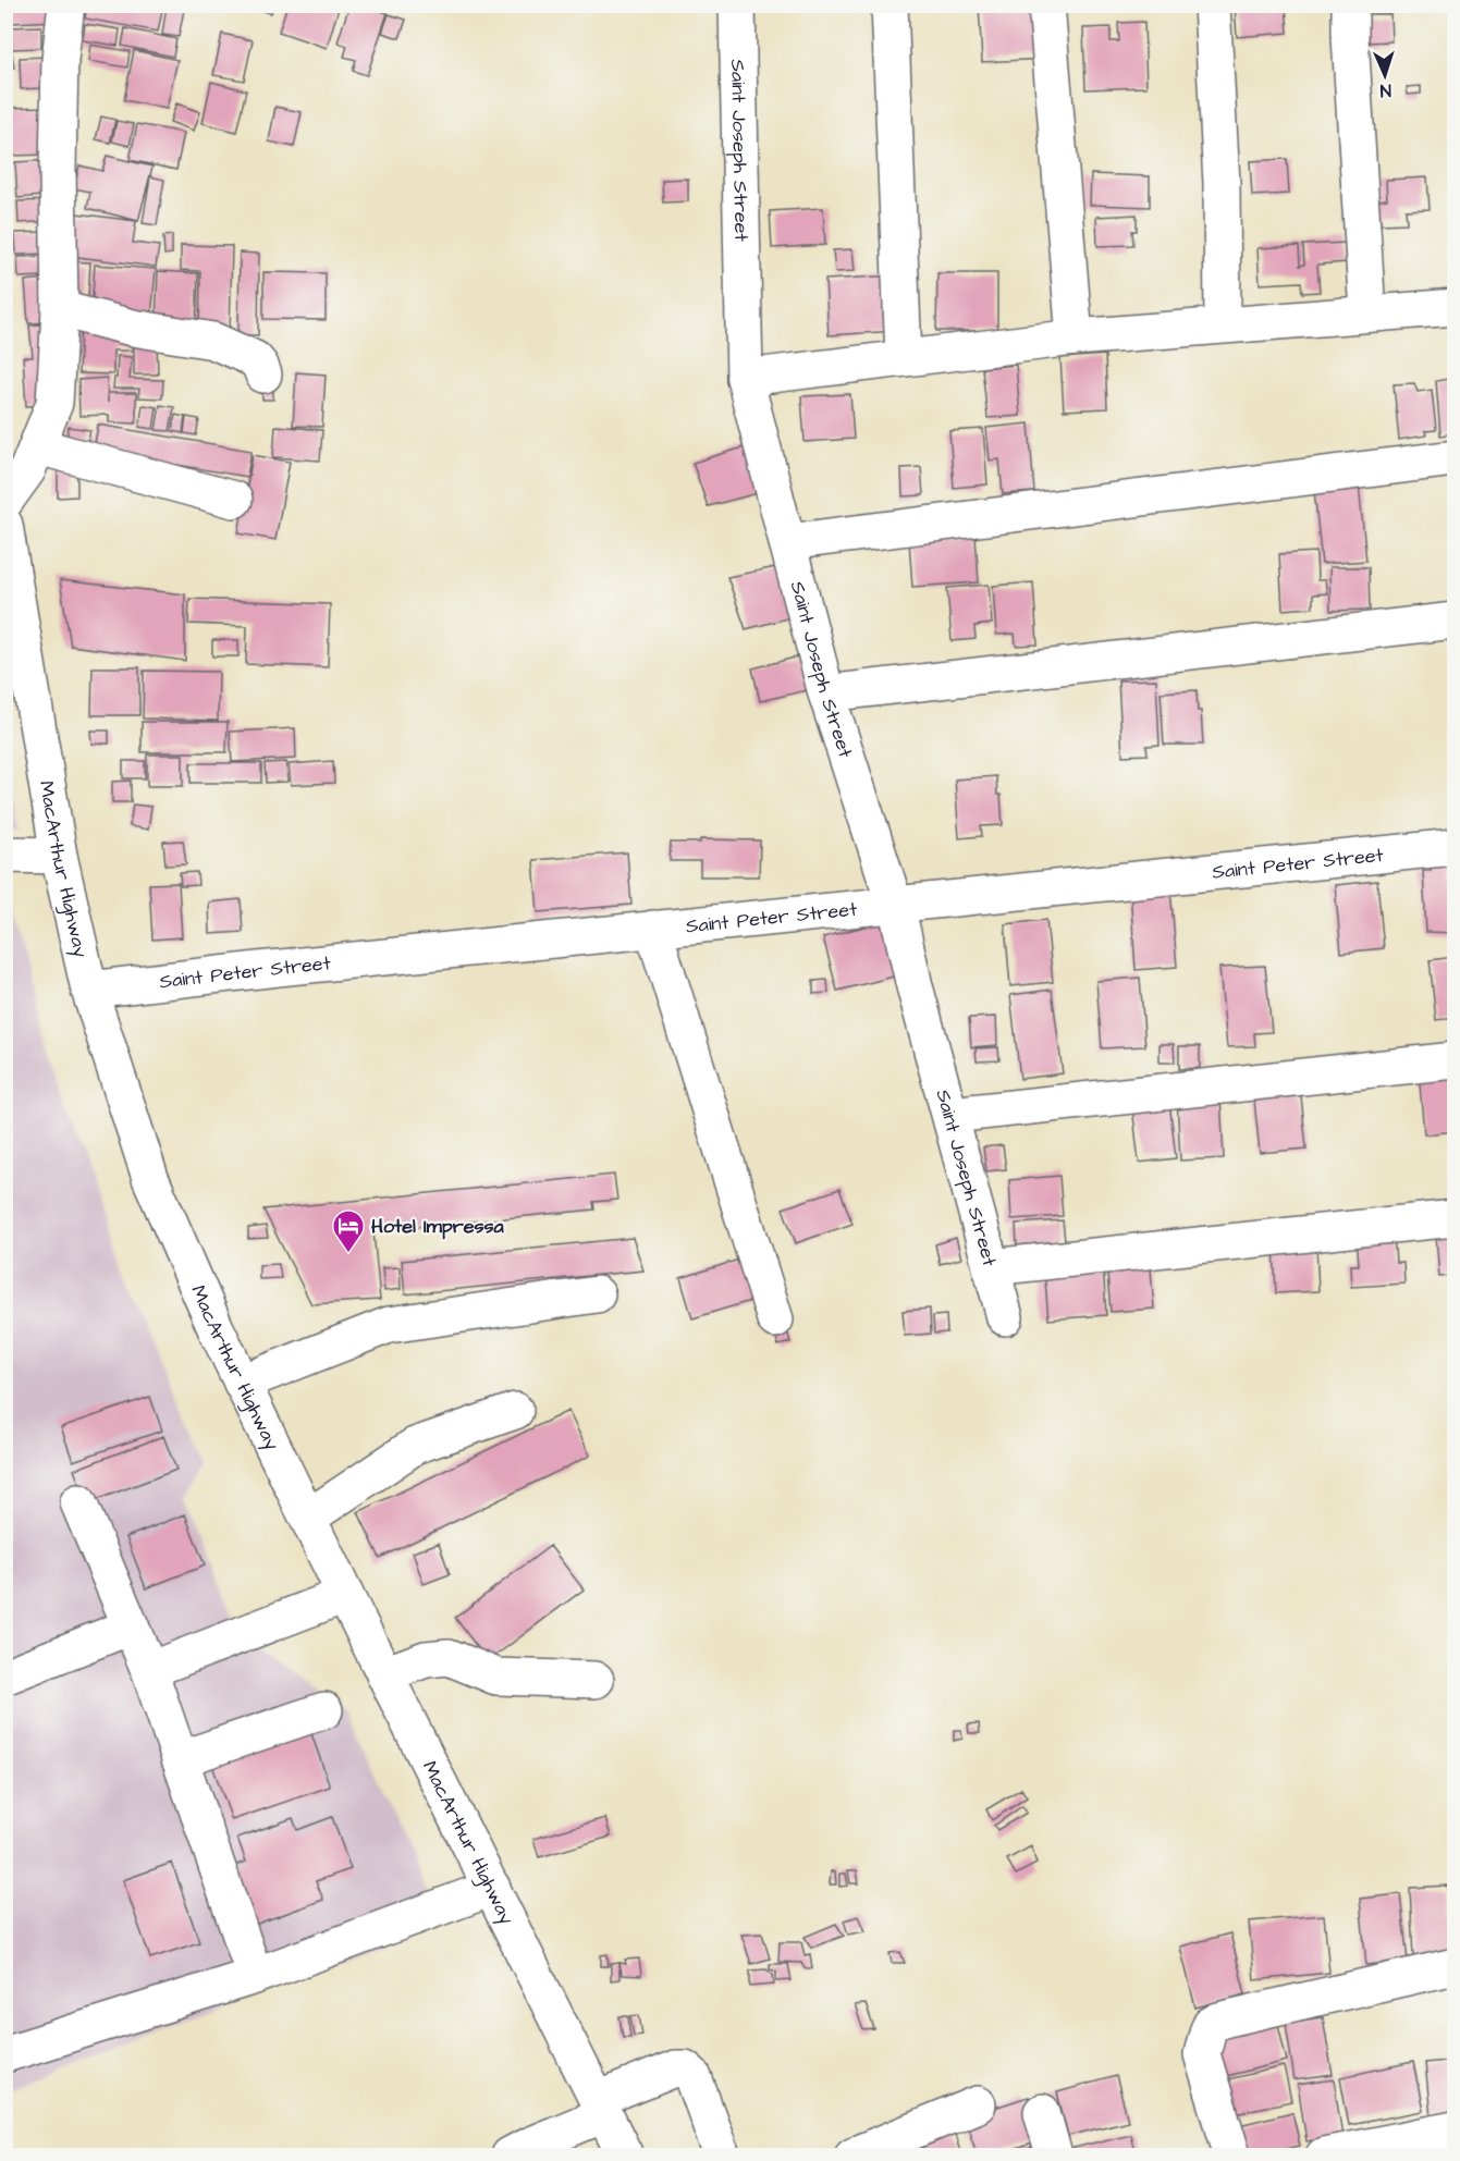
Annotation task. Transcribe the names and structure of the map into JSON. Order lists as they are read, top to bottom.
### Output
{
  "streets": {
    "main road": ["Saint Joseph Street", "Saint Peter Street", "MacArthur Highway"]
  },
  "crossings": [
    ["Saint Joseph Street", "Saint Peter Street"],
    ["Saint Peter Street", "MacArthur Highway"]
  ],
  "places": {
    "hotel": ["Hotel Impressa"]
  },
  "north": "bottom"
}
